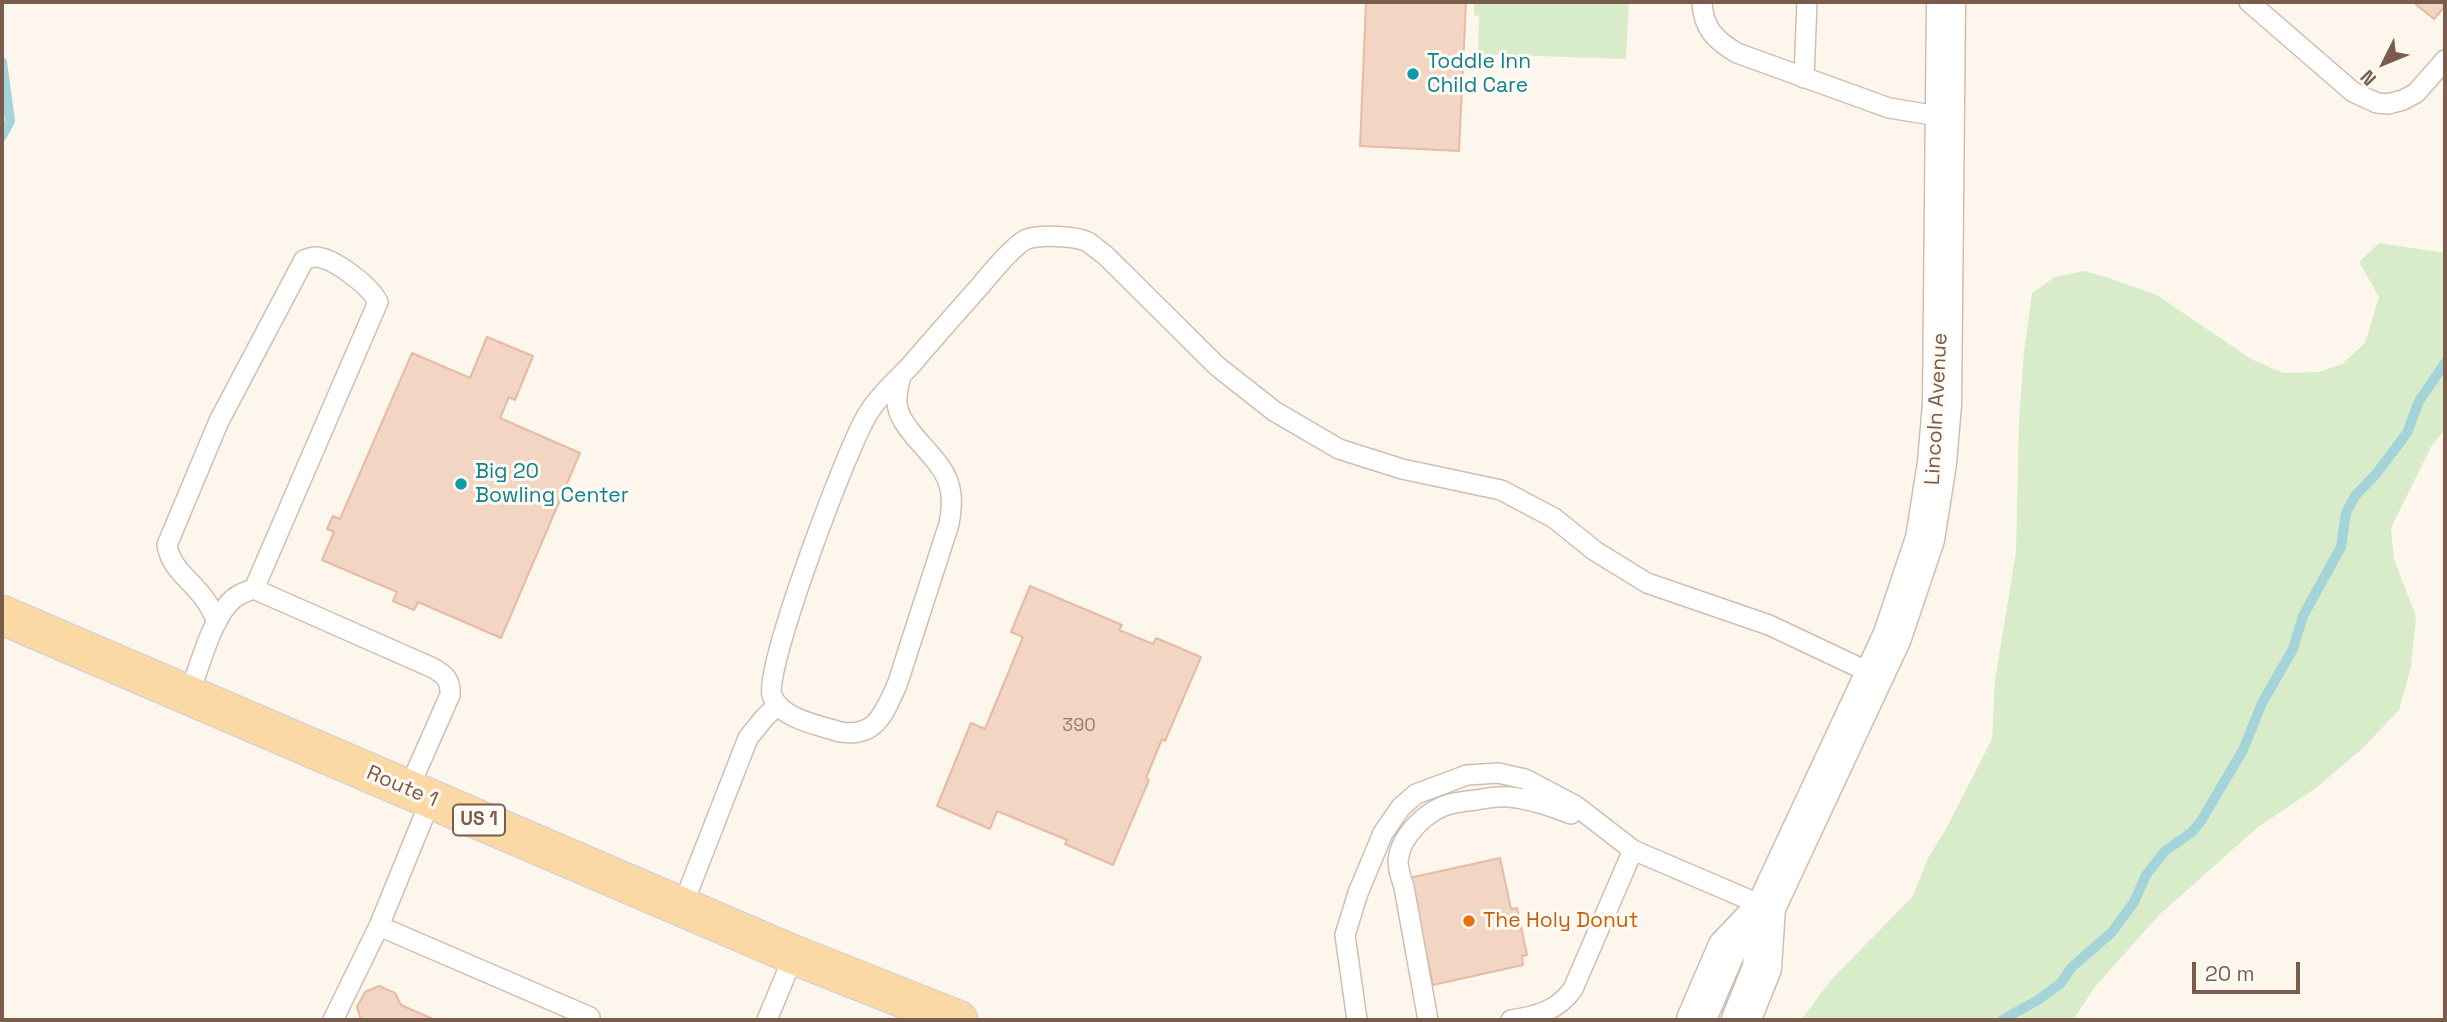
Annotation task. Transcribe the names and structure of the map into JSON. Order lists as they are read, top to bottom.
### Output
{
  "streets": {
    "main road": ["Route 1", "US 1"],
    "street": ["Lincoln Avenue"]
  },
  "places": ["Toddle Inn Child Care", "Big 20 Bowling Center", "The Holy Donut"],
  "house_numbers": ["390"],
  "scale_bar": "20 m",
  "north": "bottom left"
}
